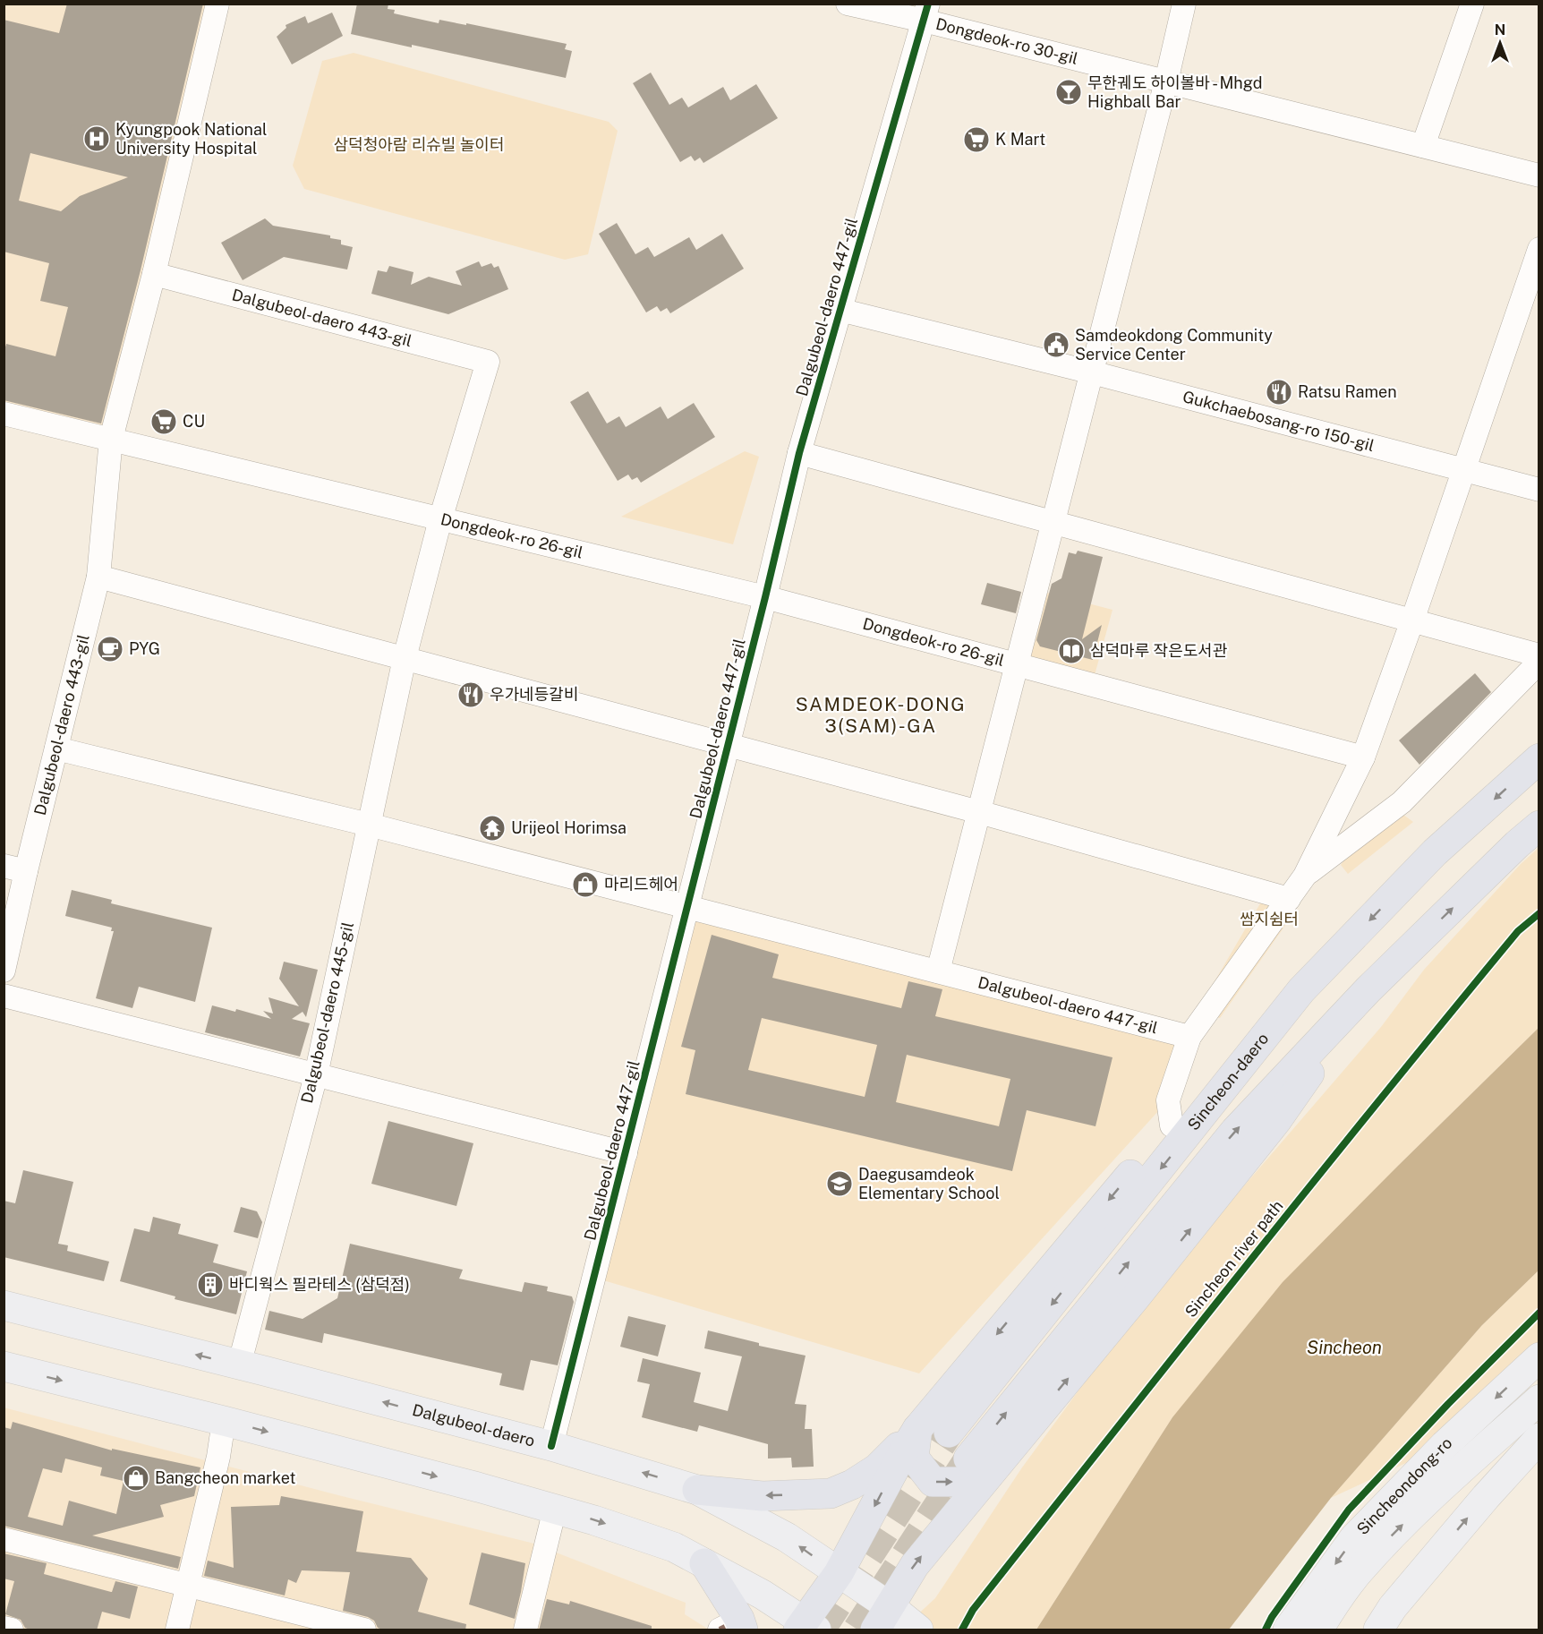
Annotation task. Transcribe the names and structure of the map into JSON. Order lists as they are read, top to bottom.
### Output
{
  "streets": {
    "highway": ["Sincheon-daero"],
    "main road": ["Dalgubeol-daero", "Sincheondong-ro"],
    "street": [
      "Dongdeok-ro 30-gil",
      "Dalgubeol-daero 447-gil",
      "Dalgubeol-daero 443-gil",
      "Gukchaebosang-ro 150-gil",
      "Dongdeok-ro 26-gil",
      "Dalgubeol-daero 445-gil"
    ],
    "cycle path": ["Sincheon river path"]
  },
  "crossings": [
    ["Dongdeok-ro 30-gil", "Dalgubeol-daero 447-gil"],
    ["Dalgubeol-daero 447-gil", "Gukchaebosang-ro 150-gil"],
    ["Dalgubeol-daero 447-gil", "Dongdeok-ro 26-gil"],
    ["Dalgubeol-daero 447-gil", "Dalgubeol-daero"],
    ["Dalgubeol-daero 443-gil", "Dongdeok-ro 26-gil"],
    ["Dalgubeol-daero 443-gil", "Dalgubeol-daero 445-gil"],
    ["Gukchaebosang-ro 150-gil", "Dongdeok-ro 26-gil"],
    ["Dongdeok-ro 26-gil", "Dalgubeol-daero 445-gil"],
    ["Dalgubeol-daero 445-gil", "Dalgubeol-daero"]
  ],
  "districts": ["SAMDEOK-DONG 3(SAM)-GA"],
  "water": ["Sincheon"],
  "parks": ["삼덕청아람 리슈빌 놀이터", "쌈지쉼터"],
  "places": {
    "bar": ["무한궤도 하이볼바 - Mhgd Highball Bar"],
    "hospital": ["Kyungpook National University Hospital"],
    "supermarket": ["K Mart", "CU"],
    "public building": ["Samdeokdong Community Service Center"],
    "restaurant": ["Ratsu Ramen", "우가네등갈비"],
    "cafe": ["PYG"],
    "library": ["삼덕마루 작은도서관"],
    "temple": ["Urijeol Horimsa"],
    "shop": ["마리드헤어", "Bangcheon market"],
    "school or university": ["Daegusamdeok Elementary School"],
    "building": ["바디웍스 필라테스 (삼덕점)"]
  },
  "north": "top"
}
